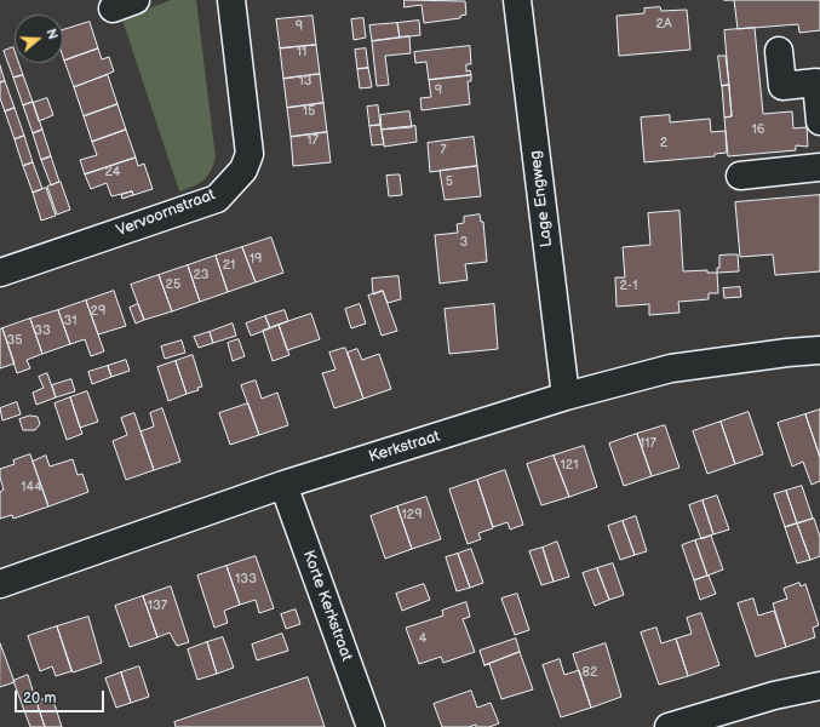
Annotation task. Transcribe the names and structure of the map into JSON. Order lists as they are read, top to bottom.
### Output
{
  "streets": {
    "street": [
      "Lage Engweg",
      "Vervoornstraat",
      "Kerkstraat",
      "Korte Kerkstraat"
    ]
  },
  "crossings": [
    ["Lage Engweg", "Kerkstraat"],
    ["Kerkstraat", "Korte Kerkstraat"]
  ],
  "house_numbers": [
    "2A",
    "9",
    "11",
    "13",
    "9",
    "15",
    "16",
    "17",
    "2",
    "7",
    "24",
    "5",
    "3",
    "19",
    "21",
    "23",
    "25",
    "2-1",
    "29",
    "31",
    "33",
    "35",
    "117",
    "121",
    "144",
    "129",
    "133",
    "137",
    "4",
    "82"
  ],
  "scale_bar": "20 m",
  "north": "right"
}
